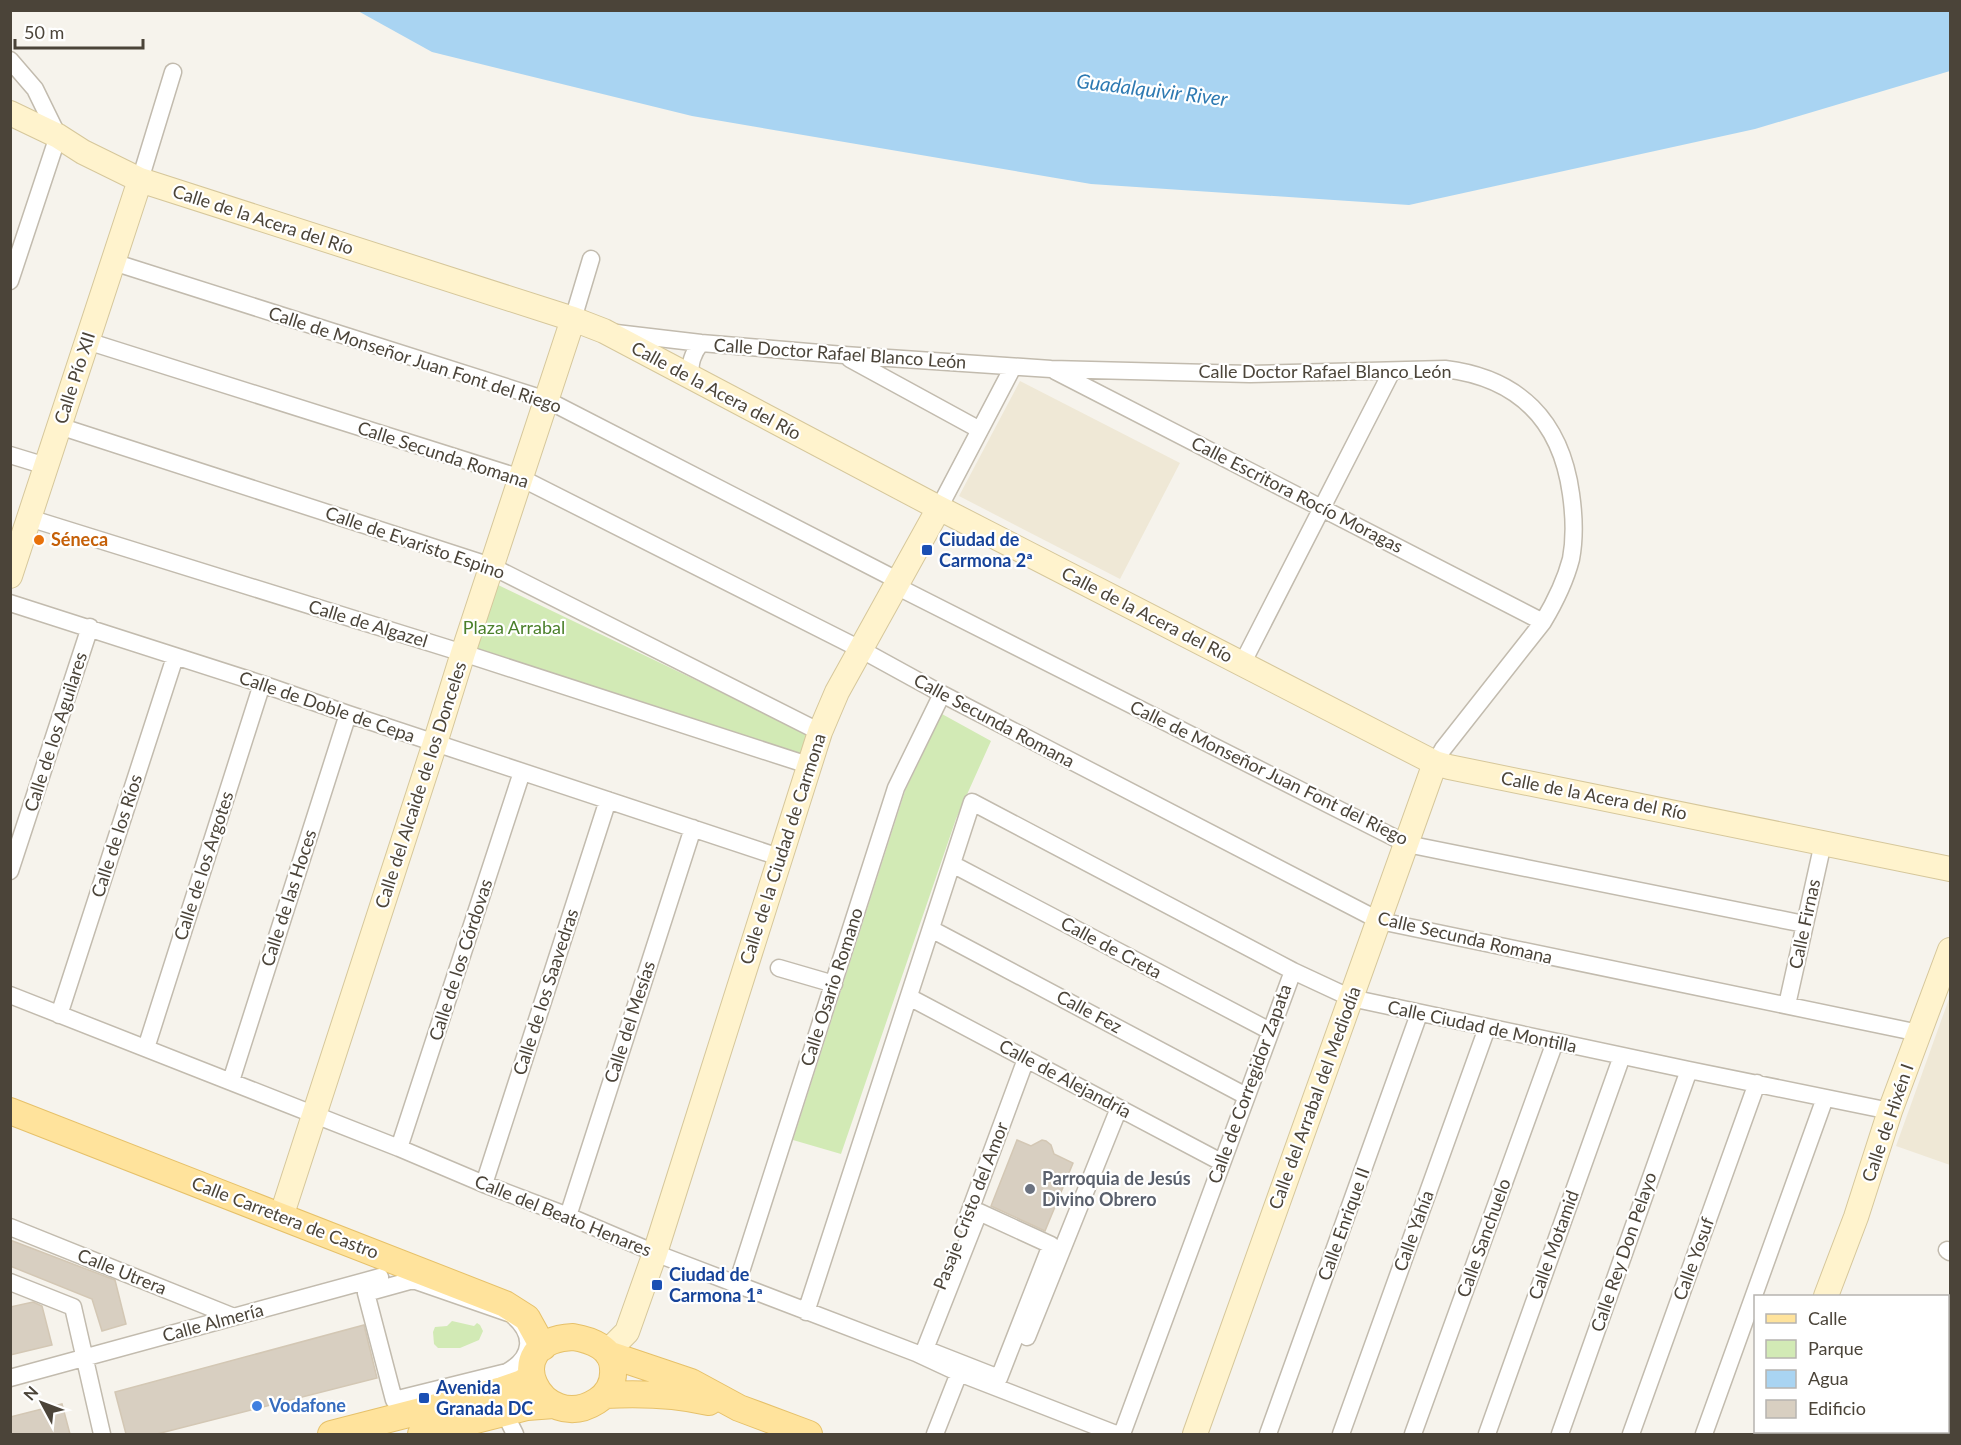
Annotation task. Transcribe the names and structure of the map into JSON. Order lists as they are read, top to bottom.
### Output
{
  "streets": {
    "main road": ["Calle Carretera de Castro"],
    "street": [
      "Calle de la Acera del Río",
      "Calle Doctor Rafael Blanco León",
      "Calle de Monseñor Juan Font del Riego",
      "Calle Pío XII",
      "Calle Secunda Romana",
      "Calle Escritora Rocío Moragas",
      "Calle de Evaristo Espino",
      "Calle de Algazel",
      "Calle de Doble de Cepa",
      "Calle de los Aguilares",
      "Calle del Alcaide de los Donceles",
      "Calle de los Ríos",
      "Calle de la Ciudad de Carmona",
      "Calle de los Argotes",
      "Calle de las Hoces",
      "Calle Firnas",
      "Calle de Creta",
      "Calle de los Córdovas",
      "Calle Osario Romano",
      "Calle de los Saavedras",
      "Calle Fez",
      "Calle del Mesías",
      "Calle Ciudad de Montilla",
      "Calle de Alejandría",
      "Calle de Corregidor Zapata",
      "Calle del Arrabal del Mediodía",
      "Calle de Hixén I",
      "Pasaje Cristo del Amor",
      "Calle del Beato Henares",
      "Calle Enrique II",
      "Calle Yahía",
      "Calle Sanchuelo",
      "Calle Motamid",
      "Calle Rey Don Pelayo",
      "Calle Yosuf",
      "Calle Utrera",
      "Calle Almería"
    ]
  },
  "crossings": [
    ["Calle de la Acera del Río", "Calle Doctor Rafael Blanco León"],
    ["Calle de la Acera del Río", "Calle Pío XII"],
    ["Calle de la Acera del Río", "Calle del Alcaide de los Donceles"],
    ["Calle de la Acera del Río", "Calle de la Ciudad de Carmona"],
    ["Calle de la Acera del Río", "Calle Firnas"],
    ["Calle de la Acera del Río", "Calle del Arrabal del Mediodía"],
    ["Calle Doctor Rafael Blanco León", "Calle Escritora Rocío Moragas"],
    ["Calle Doctor Rafael Blanco León", "Calle de la Ciudad de Carmona"],
    ["Calle Doctor Rafael Blanco León", "Calle del Arrabal del Mediodía"],
    ["Calle de Monseñor Juan Font del Riego", "Calle Pío XII"],
    ["Calle de Monseñor Juan Font del Riego", "Calle del Alcaide de los Donceles"],
    ["Calle de Monseñor Juan Font del Riego", "Calle de la Ciudad de Carmona"],
    ["Calle de Monseñor Juan Font del Riego", "Calle Firnas"],
    ["Calle de Monseñor Juan Font del Riego", "Calle del Arrabal del Mediodía"],
    ["Calle Pío XII", "Calle Secunda Romana"],
    ["Calle Pío XII", "Calle de Evaristo Espino"],
    ["Calle Pío XII", "Calle de Algazel"],
    ["Calle Secunda Romana", "Calle del Alcaide de los Donceles"],
    ["Calle Secunda Romana", "Calle de la Ciudad de Carmona"],
    ["Calle Secunda Romana", "Calle Firnas"],
    ["Calle Secunda Romana", "Calle Osario Romano"],
    ["Calle Secunda Romana", "Calle del Arrabal del Mediodía"],
    ["Calle Secunda Romana", "Calle de Hixén I"],
    ["Calle de Evaristo Espino", "Calle del Alcaide de los Donceles"],
    ["Calle de Evaristo Espino", "Calle de la Ciudad de Carmona"],
    ["Calle de Algazel", "Calle del Alcaide de los Donceles"],
    ["Calle de Algazel", "Calle de la Ciudad de Carmona"],
    ["Calle de Doble de Cepa", "Calle de los Aguilares"],
    ["Calle de Doble de Cepa", "Calle del Alcaide de los Donceles"],
    ["Calle de Doble de Cepa", "Calle de los Ríos"],
    ["Calle de Doble de Cepa", "Calle de la Ciudad de Carmona"],
    ["Calle de Doble de Cepa", "Calle de los Argotes"],
    ["Calle de Doble de Cepa", "Calle de las Hoces"],
    ["Calle de Doble de Cepa", "Calle de los Córdovas"],
    ["Calle de Doble de Cepa", "Calle de los Saavedras"],
    ["Calle de Doble de Cepa", "Calle del Mesías"],
    ["Calle del Alcaide de los Donceles", "Calle del Beato Henares"],
    ["Calle del Alcaide de los Donceles", "Calle Carretera de Castro"],
    ["Calle de los Ríos", "Calle del Beato Henares"],
    ["Calle de la Ciudad de Carmona", "Calle del Beato Henares"],
    ["Calle de la Ciudad de Carmona", "Calle Carretera de Castro"],
    ["Calle de los Argotes", "Calle del Beato Henares"],
    ["Calle de las Hoces", "Calle del Beato Henares"],
    ["Calle de Creta", "Calle Ciudad de Montilla"],
    ["Calle de Creta", "Calle de Corregidor Zapata"],
    ["Calle de los Córdovas", "Calle del Beato Henares"],
    ["Calle Osario Romano", "Calle del Beato Henares"],
    ["Calle de los Saavedras", "Calle del Beato Henares"],
    ["Calle Fez", "Calle de Corregidor Zapata"],
    ["Calle del Mesías", "Calle del Beato Henares"],
    ["Calle Ciudad de Montilla", "Calle de Corregidor Zapata"],
    ["Calle Ciudad de Montilla", "Calle del Arrabal del Mediodía"],
    ["Calle Ciudad de Montilla", "Calle de Hixén I"],
    ["Calle Ciudad de Montilla", "Calle Enrique II"],
    ["Calle Ciudad de Montilla", "Calle Yahía"],
    ["Calle Ciudad de Montilla", "Calle Sanchuelo"],
    ["Calle Ciudad de Montilla", "Calle Motamid"],
    ["Calle Ciudad de Montilla", "Calle Rey Don Pelayo"],
    ["Calle Ciudad de Montilla", "Calle Yosuf"],
    ["Calle de Alejandría", "Calle de Corregidor Zapata"],
    ["Calle de Alejandría", "Pasaje Cristo del Amor"],
    ["Pasaje Cristo del Amor", "Calle del Beato Henares"],
    ["Calle Carretera de Castro", "Calle Almería"],
    ["Calle Utrera", "Calle Almería"]
  ],
  "water": ["Guadalquivir River"],
  "parks": ["Plaza Arrabal"],
  "places": {
    "other": ["Séneca", "Parroquia de Jesús Divino Obrero", "Vodafone"],
    "transit": ["Ciudad de Carmona 2ª", "Ciudad de Carmona 1ª", "Avenida Granada DC"]
  },
  "legend": [
    "Calle",
    "Parque",
    "Agua",
    "Edificio"
  ],
  "scale_bar": "50 m",
  "north": "top left"
}
